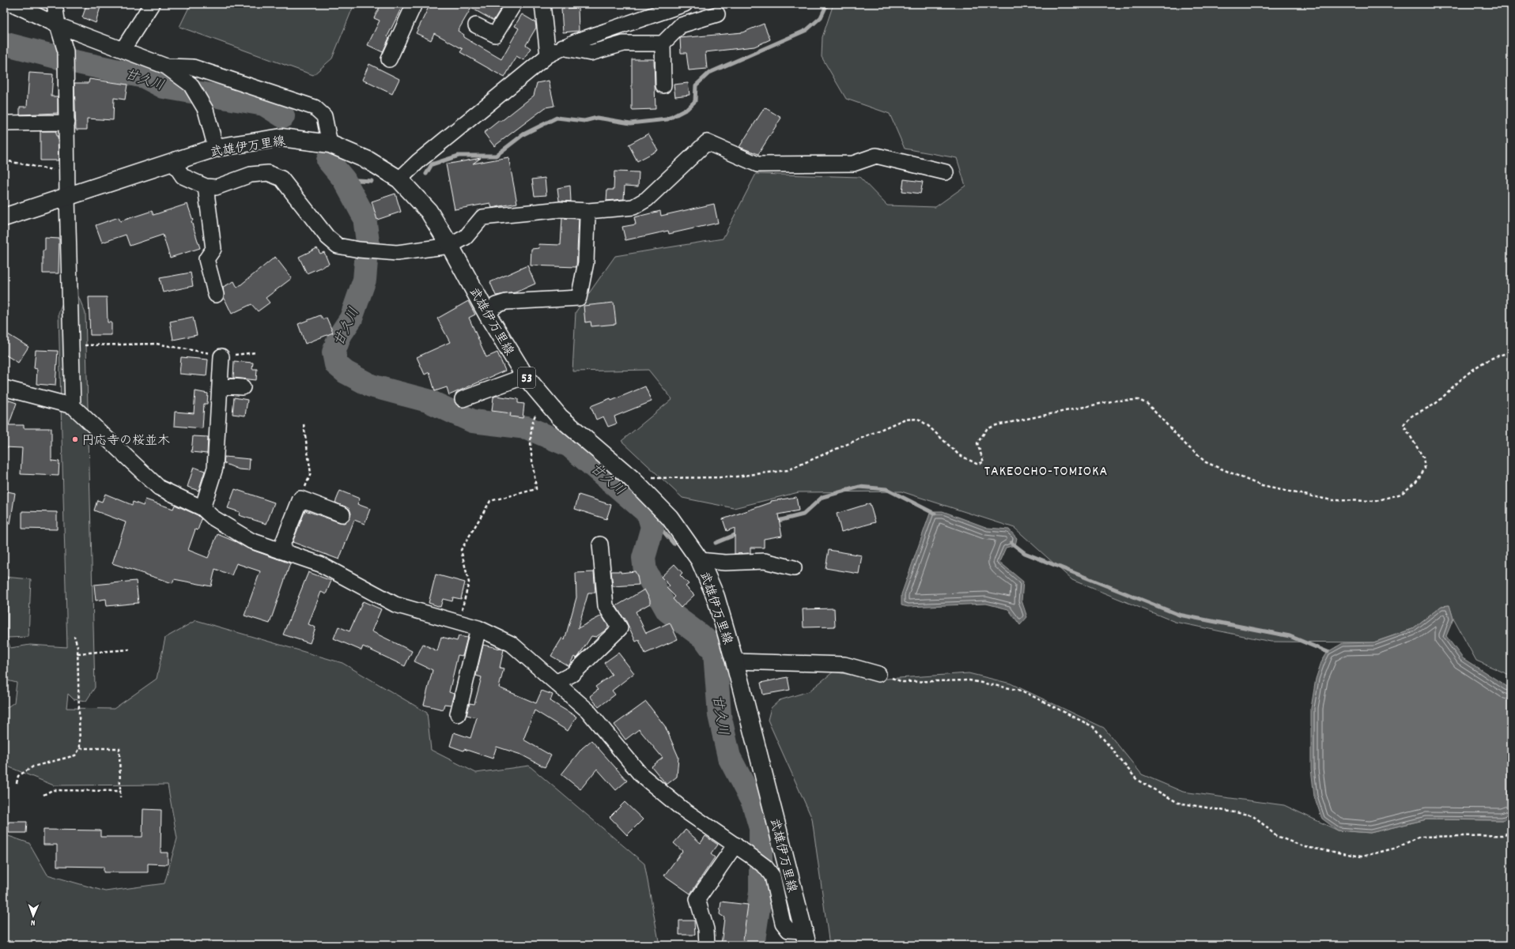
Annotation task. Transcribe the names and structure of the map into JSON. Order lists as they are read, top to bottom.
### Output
{
  "streets": {
    "main road": ["武雄伊万里線", "53"]
  },
  "districts": ["TAKEOCHO-TOMIOKA"],
  "water": ["甘久川"],
  "places": ["円応寺の桜並木"],
  "north": "bottom"
}
